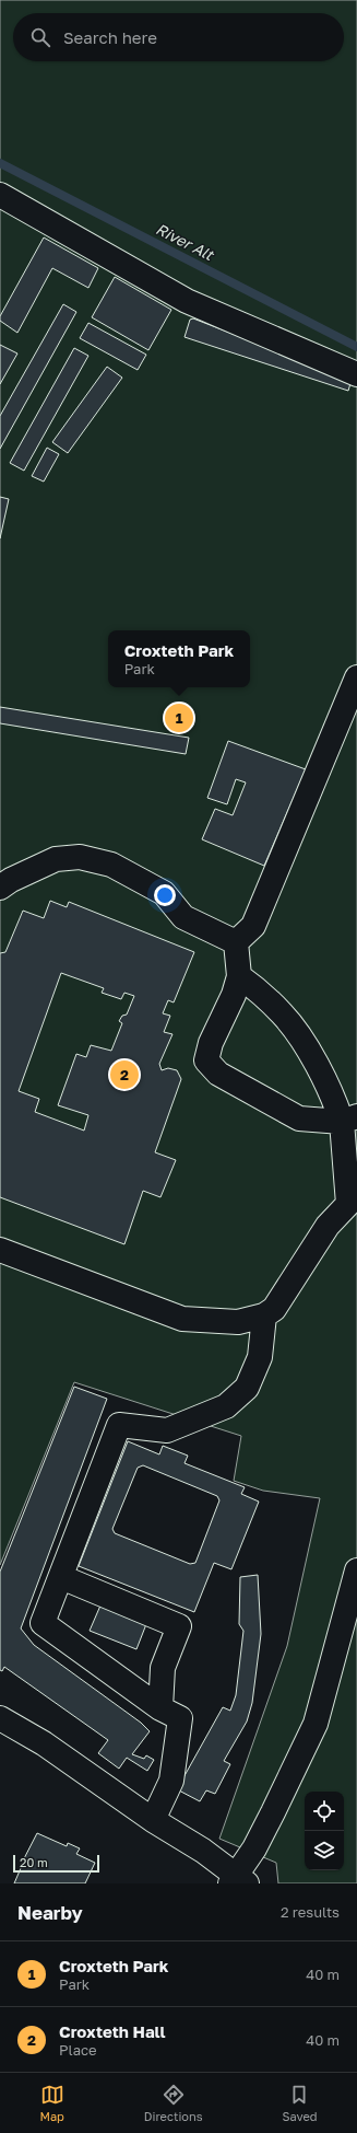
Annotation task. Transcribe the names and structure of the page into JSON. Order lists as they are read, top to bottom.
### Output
{
  "water": ["River Alt"],
  "scale_bar": "20 m",
  "page": {
    "search": "Search here",
    "popup": ["Croxteth Park", "Park"],
    "pins": ["1", "2"],
    "scale": "20 m",
    "heading": ["Nearby", "2 results"],
    "list": [
      {
        "mark": "1",
        "name": "Croxteth Park",
        "note": "Park",
        "value": "40 m"
      },
      {
        "mark": "2",
        "name": "Croxteth Hall",
        "note": "Place",
        "value": "40 m"
      }
    ],
    "nav": ["Map", "Directions", "Saved"]
  }
}
